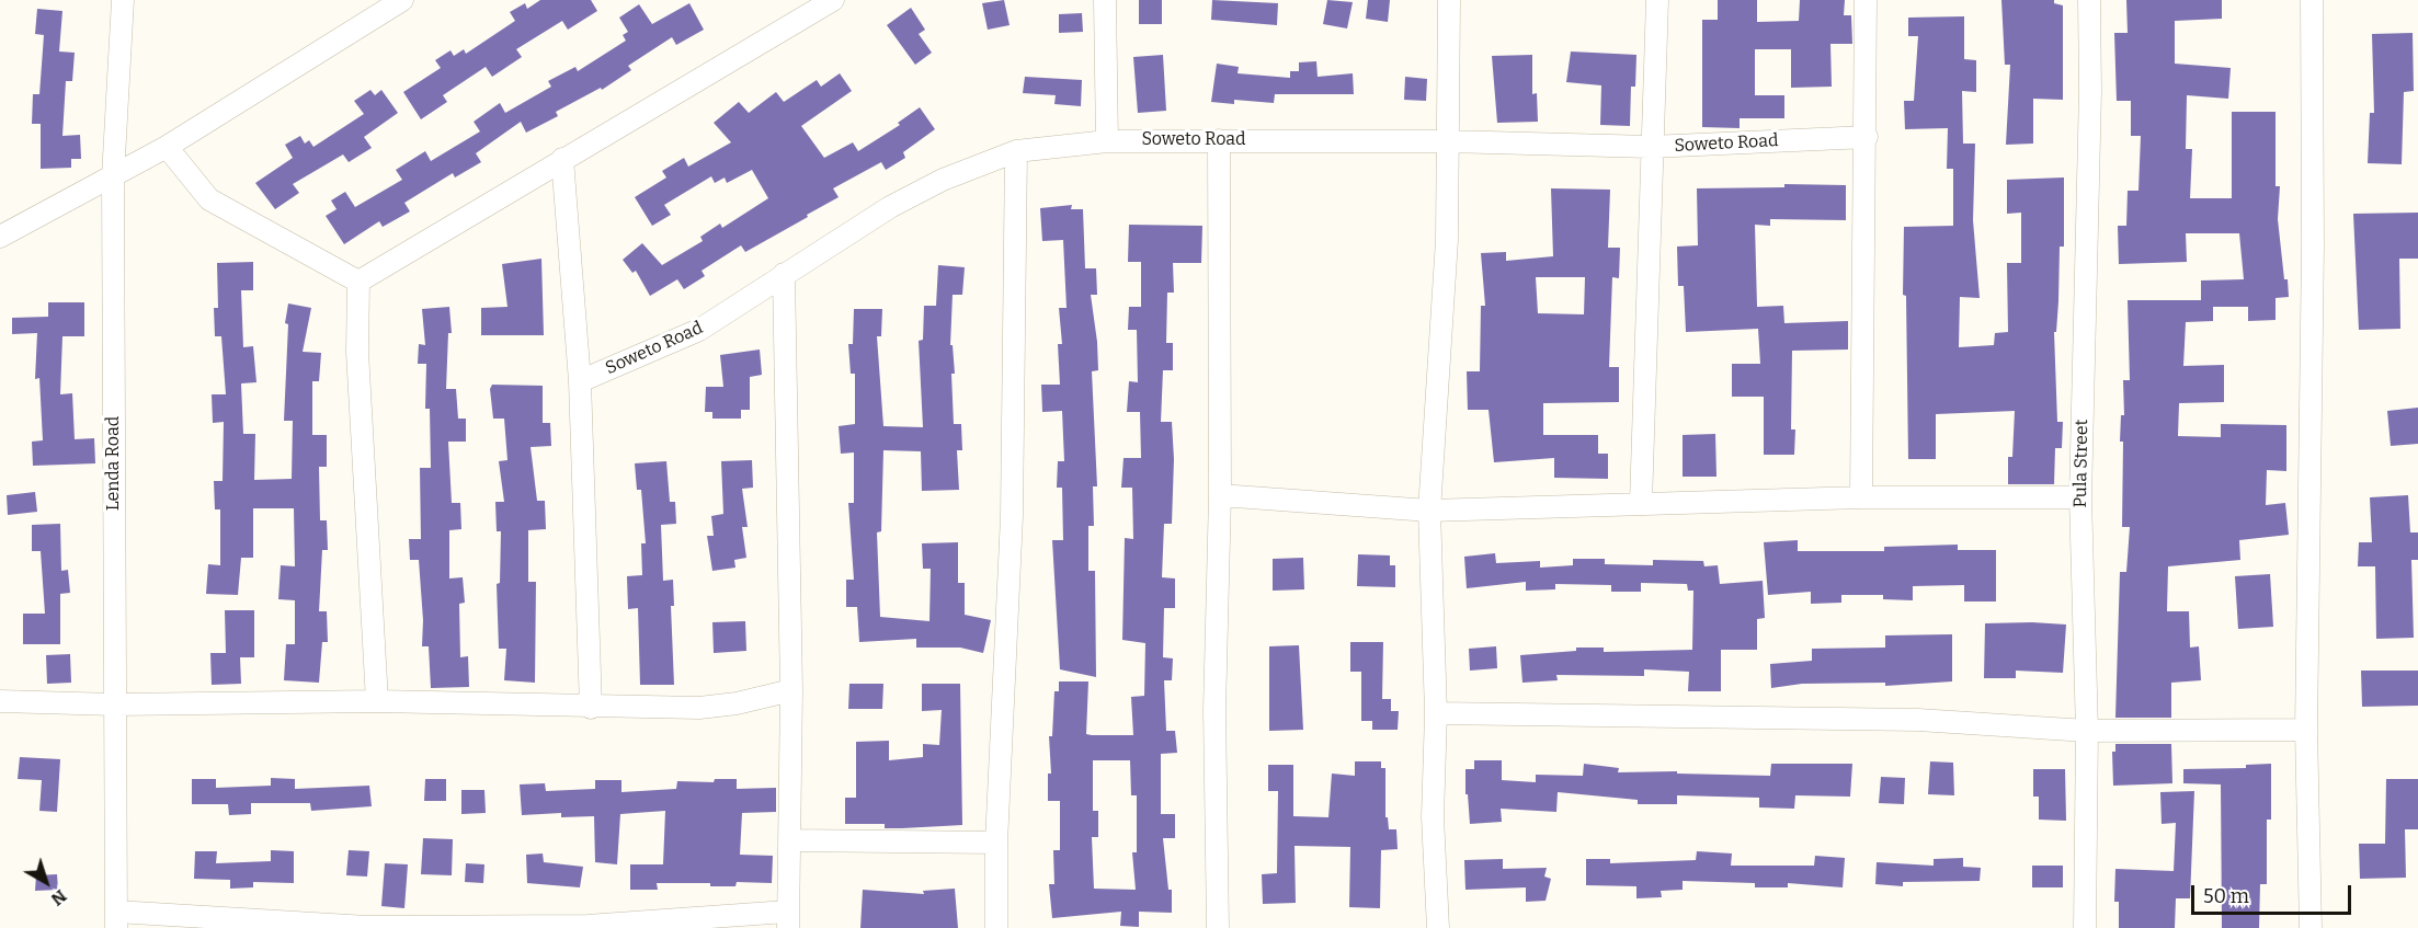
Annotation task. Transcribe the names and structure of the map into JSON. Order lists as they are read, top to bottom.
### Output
{
  "streets": {
    "street": ["Soweto Road", "Lenda Road", "Pula Street"]
  },
  "scale_bar": "50 m",
  "north": "bottom right"
}
